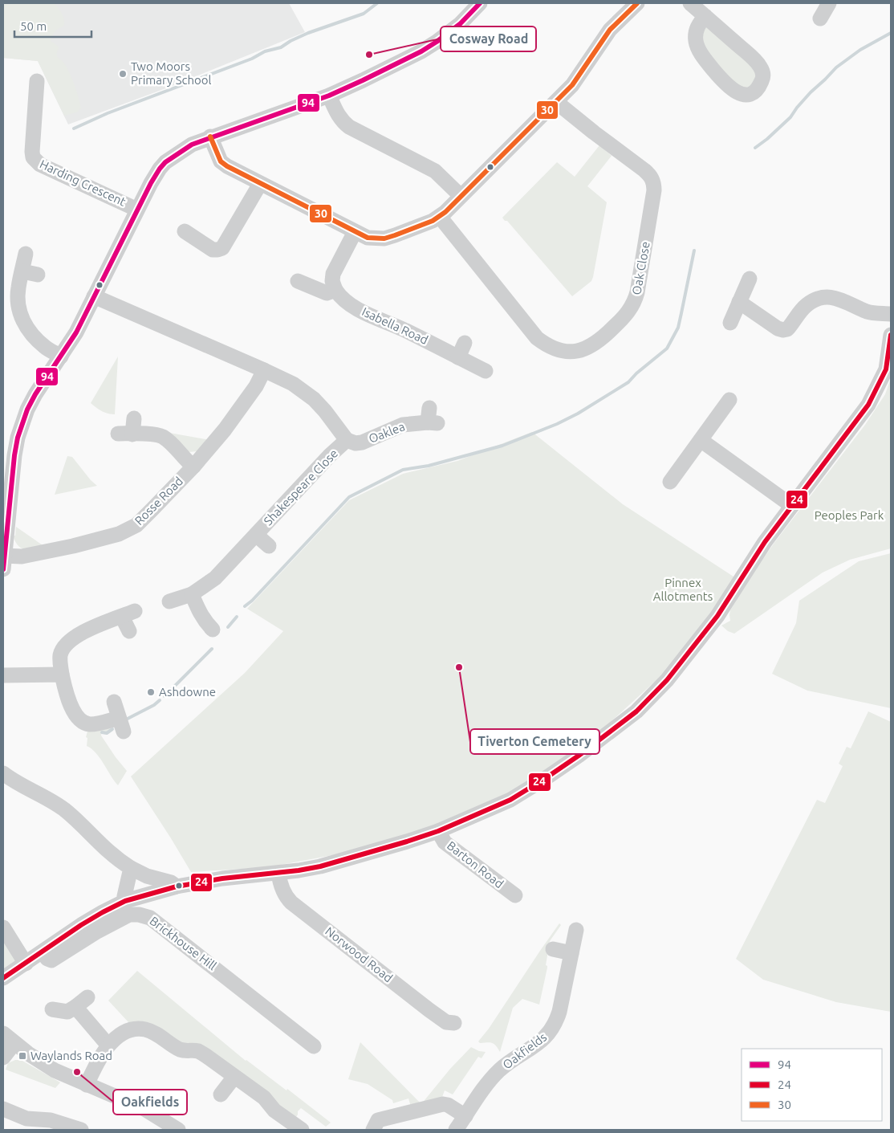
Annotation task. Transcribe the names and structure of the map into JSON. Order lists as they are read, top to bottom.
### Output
{
  "streets": {
    "street": [
      "Harding Crescent",
      "Oak Close",
      "Isabella Road",
      "Oaklea",
      "Shakespeare Close",
      "Rosse Road",
      "Barton Road",
      "Brickhouse Hill",
      "Norwood Road",
      "Oakfields"
    ]
  },
  "crossings": [
    ["Oaklea", "Shakespeare Close"]
  ],
  "parks": ["Peoples Park", "Pinnex Allotments"],
  "places": {
    "other": [
      "Cosway Road",
      "Two Moors Primary School",
      "Tiverton Cemetery",
      "Ashdowne",
      "Oakfields"
    ],
    "transit": ["Waylands Road"]
  },
  "lines": ["transit line 94", "transit line 30", "transit line 24"],
  "legend": ["94", "24", "30"],
  "scale_bar": "50 m"
}
